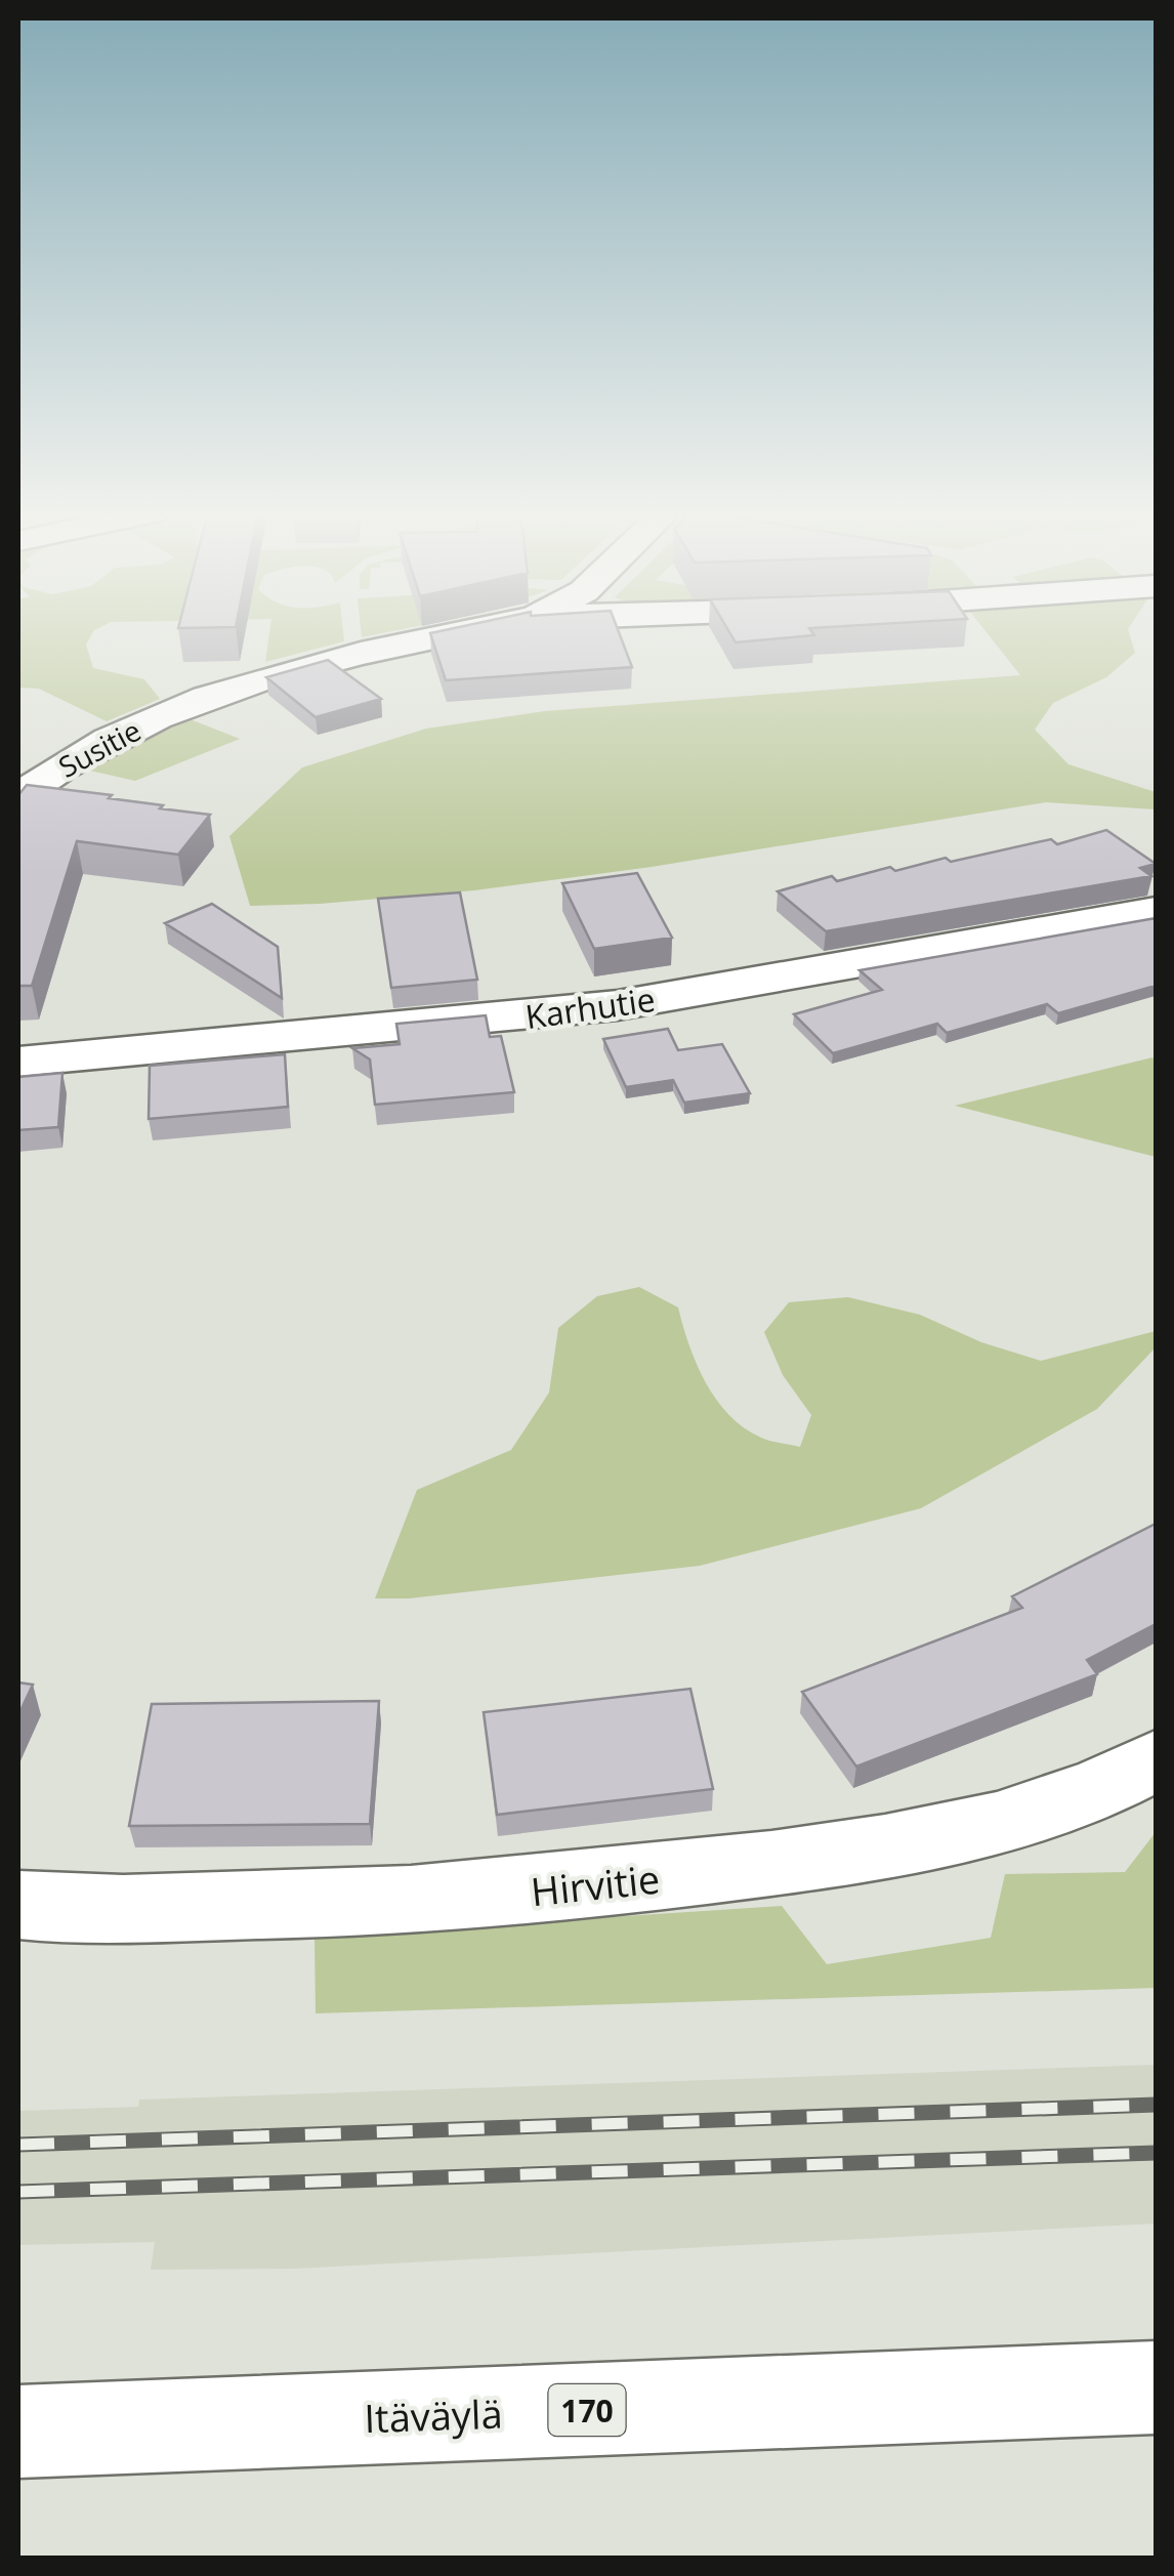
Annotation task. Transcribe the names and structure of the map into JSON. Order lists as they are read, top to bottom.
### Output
{
  "streets": {
    "main road": [
      "Susitie",
      "Karhutie",
      "Hirvitie",
      "170",
      "Itäväylä"
    ]
  }
}
